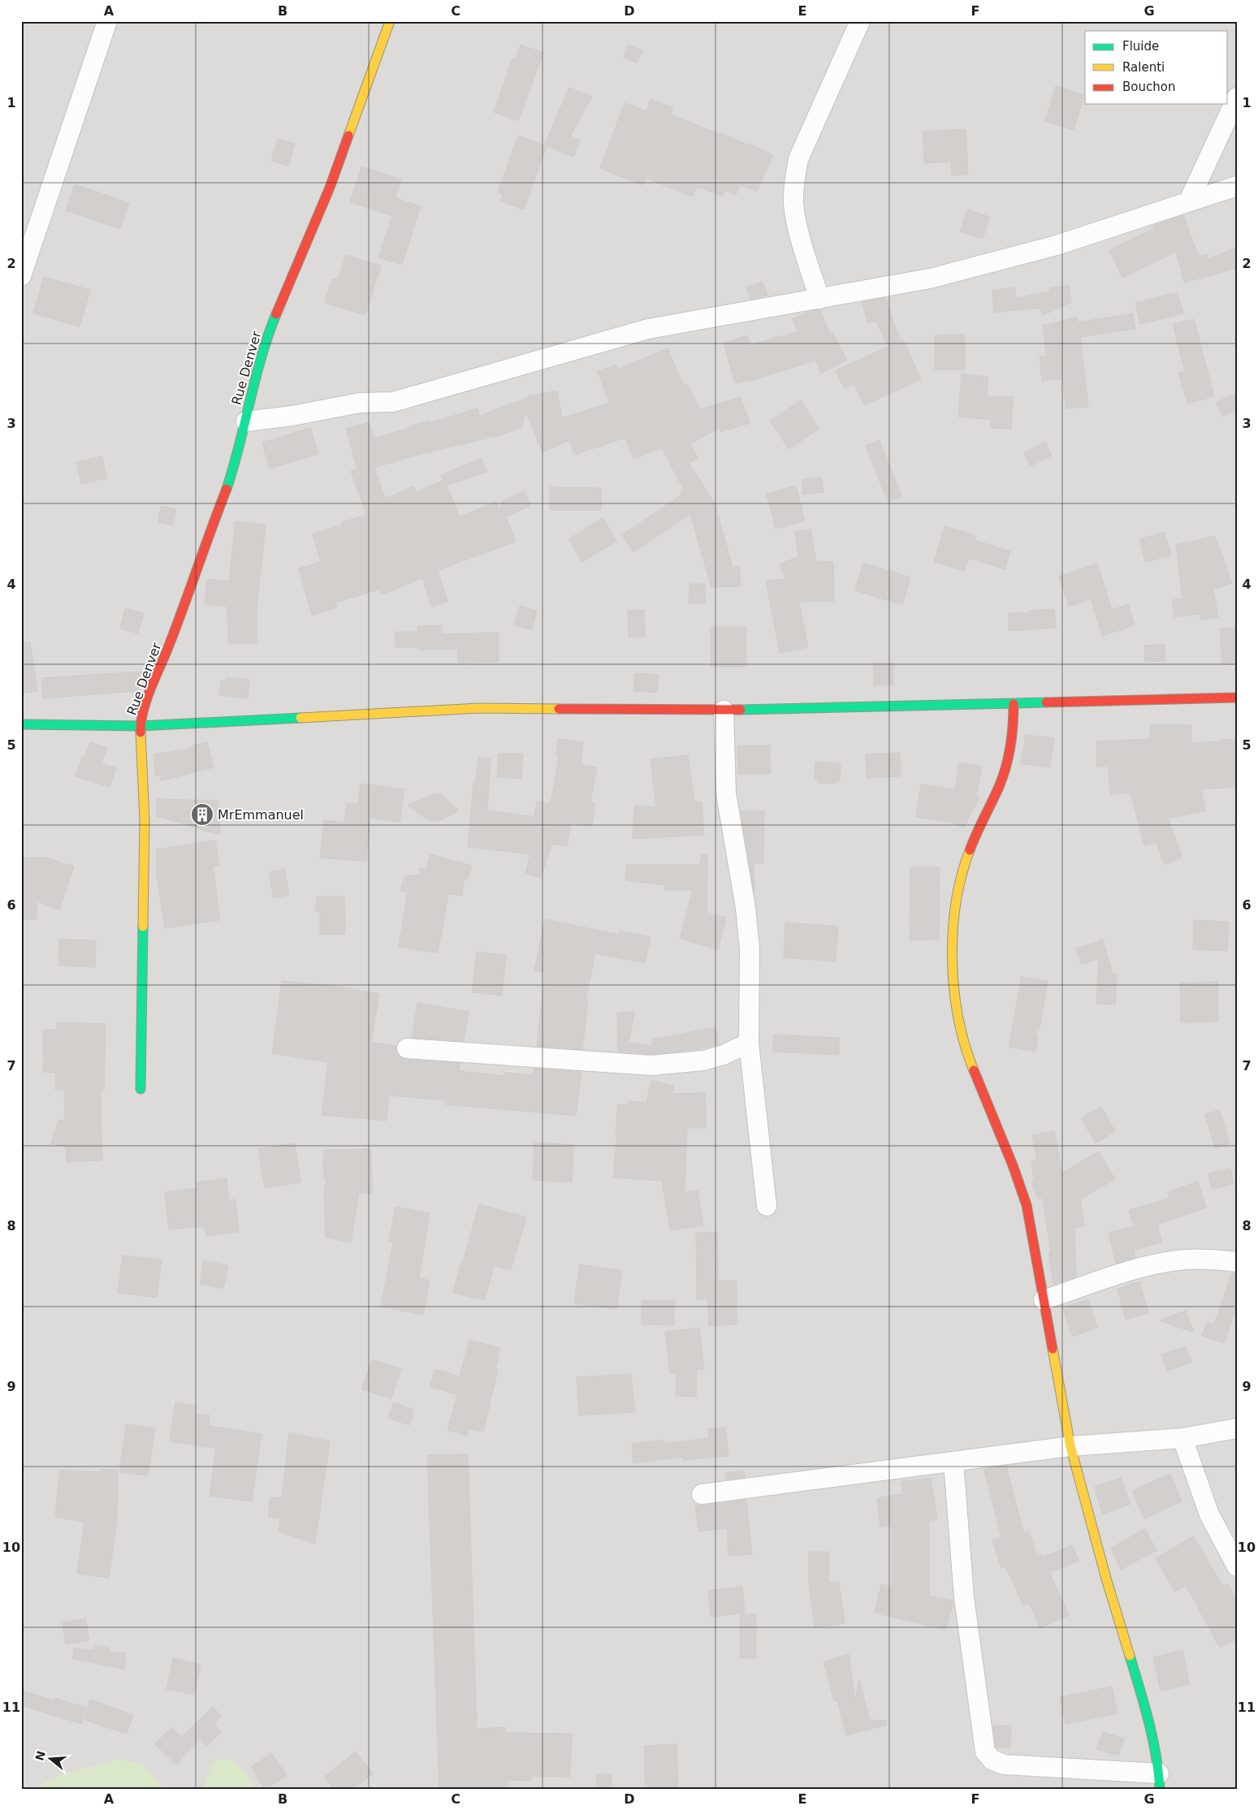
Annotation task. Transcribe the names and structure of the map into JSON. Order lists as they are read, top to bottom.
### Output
{
  "streets": {
    "street": ["Rue Denver"]
  },
  "places": {
    "building": ["MrEmmanuel"]
  },
  "legend": ["Fluide", "Ralenti", "Bouchon"],
  "north": "left",
  "grid": {
    "columns": [
      "A",
      "B",
      "C",
      "D",
      "E",
      "F",
      "G"
    ],
    "rows": [
      "1",
      "2",
      "3",
      "4",
      "5",
      "6",
      "7",
      "8",
      "9",
      "10",
      "11"
    ]
  }
}
